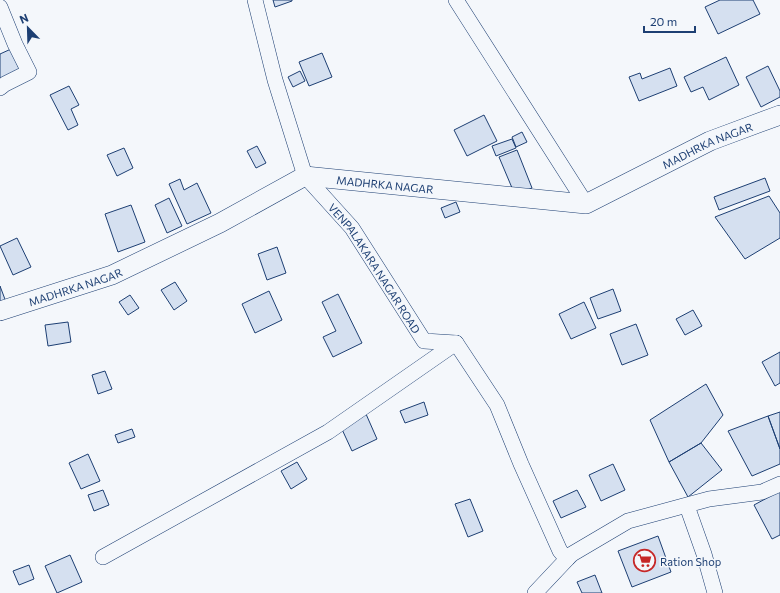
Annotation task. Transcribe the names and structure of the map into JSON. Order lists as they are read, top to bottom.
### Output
{
  "streets": {
    "street": ["MADHRKA NAGAR", "VENPALAKARA NAGAR ROAD"]
  },
  "crossings": [
    ["MADHRKA NAGAR", "VENPALAKARA NAGAR ROAD"]
  ],
  "places": {
    "supermarket": ["Ration Shop"]
  },
  "scale_bar": "20 m",
  "north": "top left"
}
